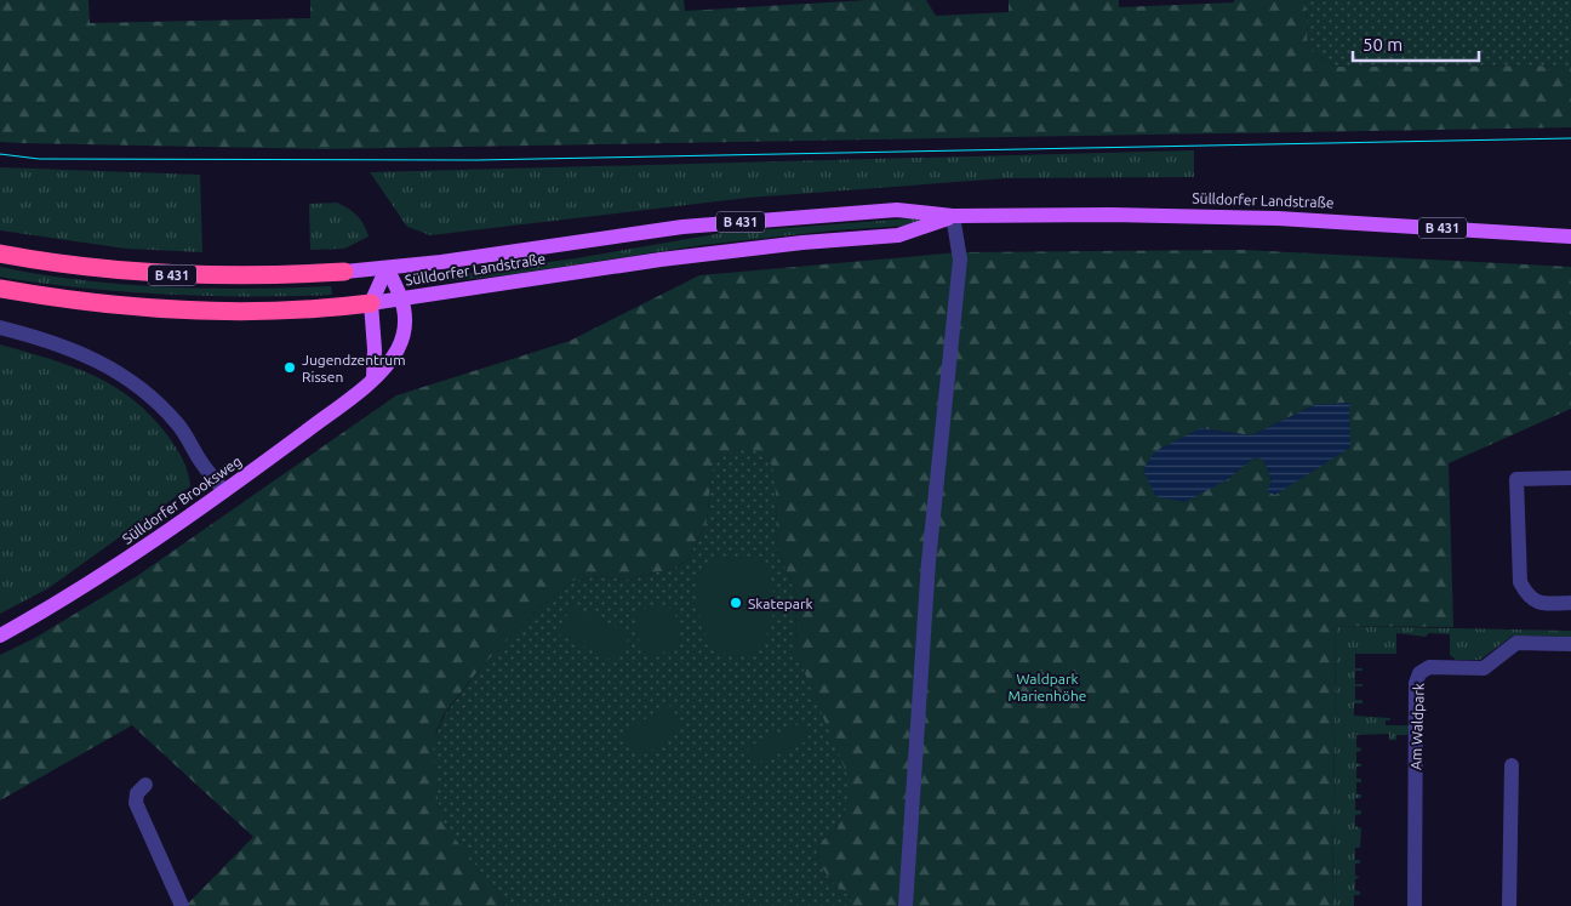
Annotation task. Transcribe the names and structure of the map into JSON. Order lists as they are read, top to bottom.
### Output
{
  "streets": {
    "highway": ["Sülldorfer Landstraße", "B 431"],
    "main road": ["Sülldorfer Brooksweg"],
    "street": ["Am Waldpark"]
  },
  "crossings": [
    ["Sülldorfer Landstraße", "Sülldorfer Brooksweg"]
  ],
  "parks": ["Waldpark Marienhöhe"],
  "places": ["Jugendzentrum Rissen", "Skatepark"],
  "scale_bar": "50 m"
}
